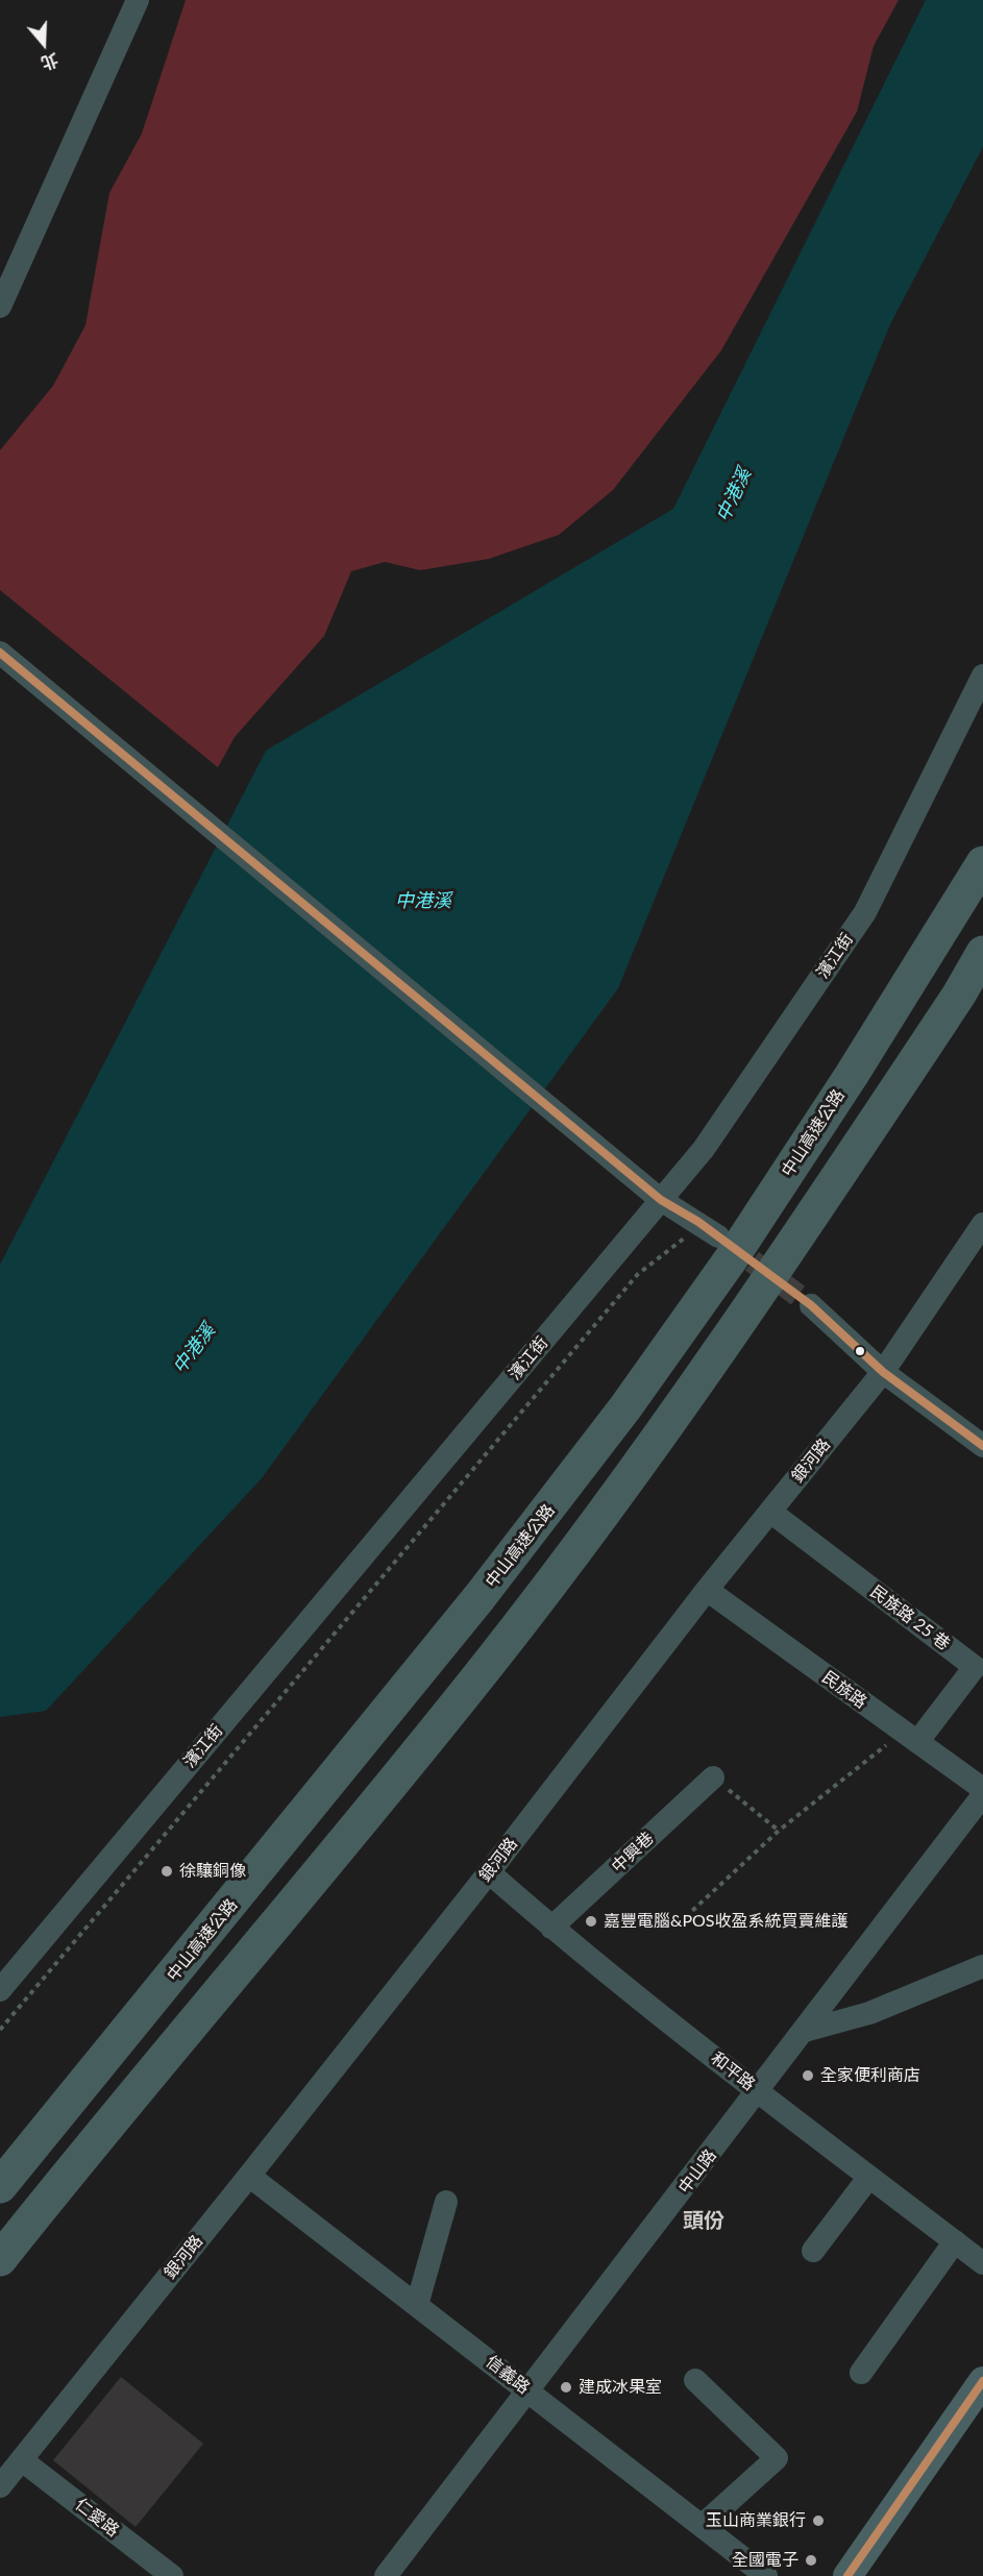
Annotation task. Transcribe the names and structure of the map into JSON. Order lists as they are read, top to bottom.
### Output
{
  "streets": {
    "highway": ["中山高速公路"],
    "street": [
      "濱江街",
      "銀河路",
      "民族路 25 巷",
      "民族路",
      "中興巷",
      "和平路",
      "中山路",
      "信義路",
      "仁愛路"
    ]
  },
  "crossings": [
    ["銀河路", "民族路 25 巷"],
    ["銀河路", "民族路"],
    ["銀河路", "和平路"],
    ["銀河路", "信義路"],
    ["銀河路", "仁愛路"],
    ["民族路 25 巷", "民族路"],
    ["中興巷", "和平路"],
    ["和平路", "中山路"],
    ["中山路", "信義路"]
  ],
  "districts": ["頭份"],
  "water": ["中港溪"],
  "places": [
    "徐驤銅像",
    "嘉豐電腦&POS收盈系統買賣維護",
    "全家便利商店",
    "建成冰果室",
    "玉山商業銀行",
    "全國電子"
  ],
  "north": "bottom"
}
